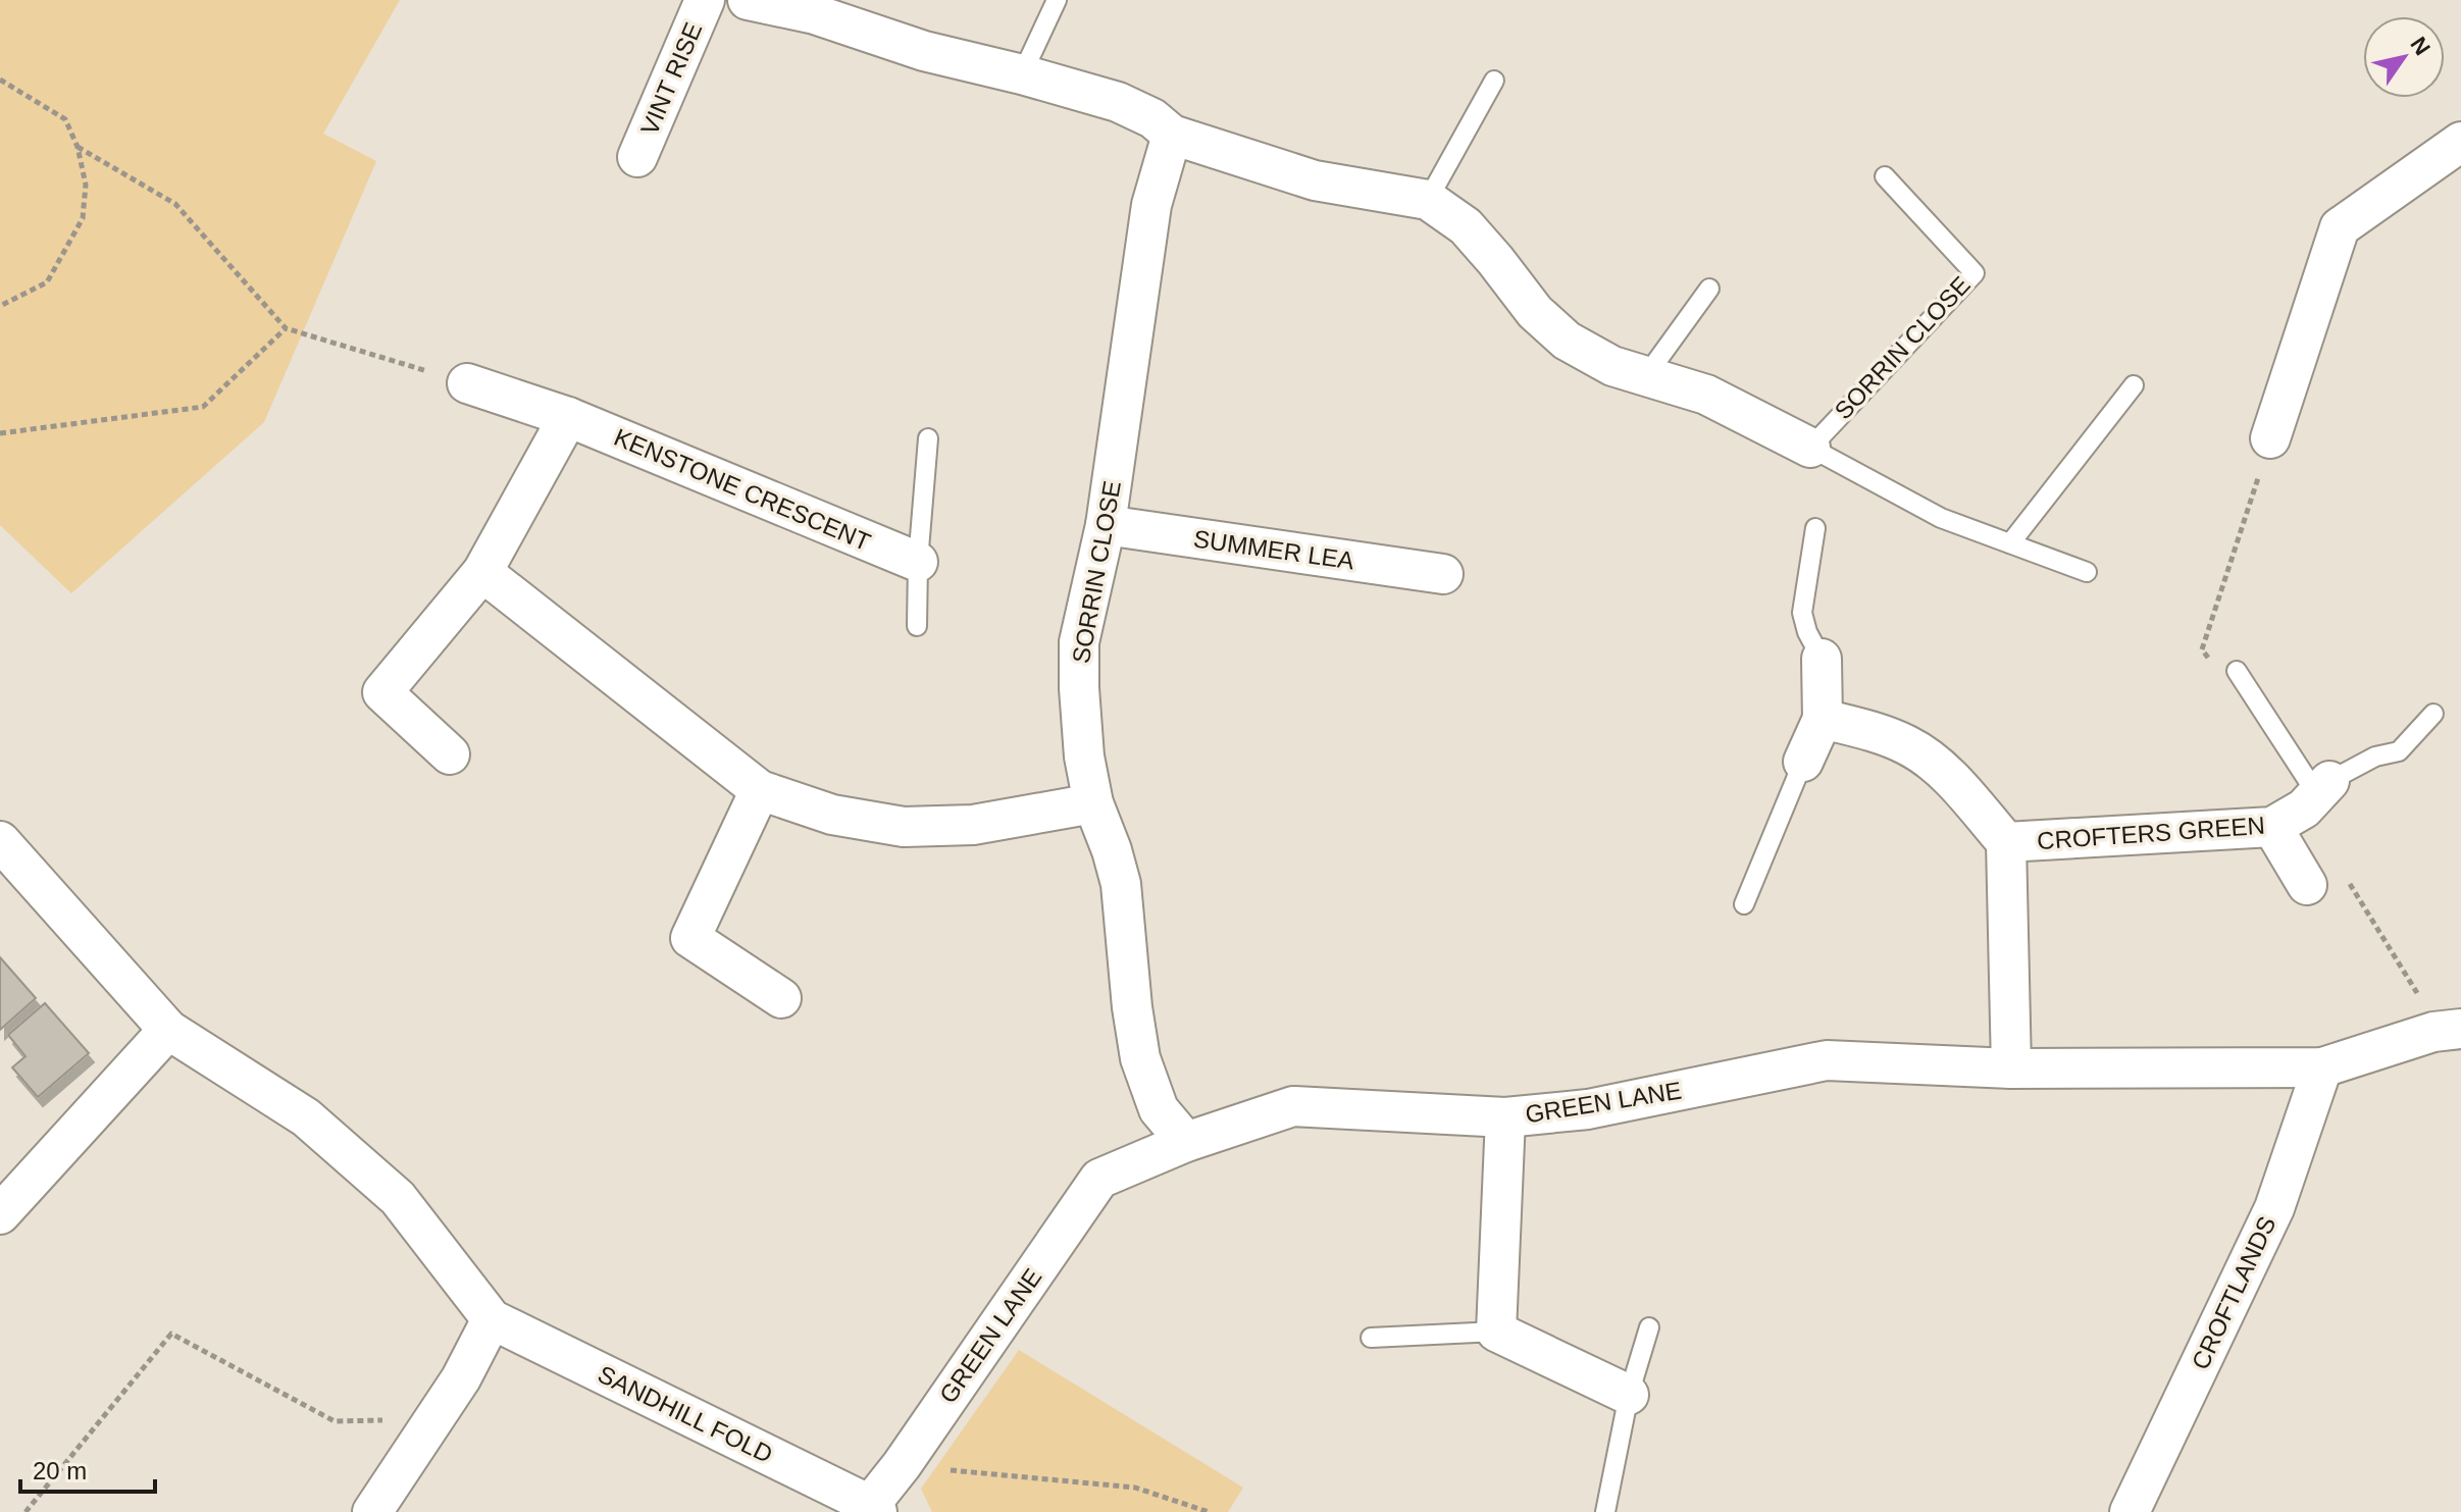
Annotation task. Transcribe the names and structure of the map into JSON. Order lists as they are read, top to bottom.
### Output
{
  "streets": {
    "street": [
      "VINT RISE",
      "SORRIN CLOSE",
      "KENSTONE CRESCENT",
      "SUMMER LEA",
      "CROFTERS GREEN",
      "GREEN LANE",
      "CROFTLANDS",
      "SANDHILL FOLD"
    ]
  },
  "crossings": [
    ["SORRIN CLOSE", "SUMMER LEA"],
    ["SORRIN CLOSE", "GREEN LANE"],
    ["CROFTERS GREEN", "GREEN LANE"],
    ["GREEN LANE", "CROFTLANDS"],
    ["GREEN LANE", "SANDHILL FOLD"]
  ],
  "scale_bar": "20 m",
  "north": "top right"
}
